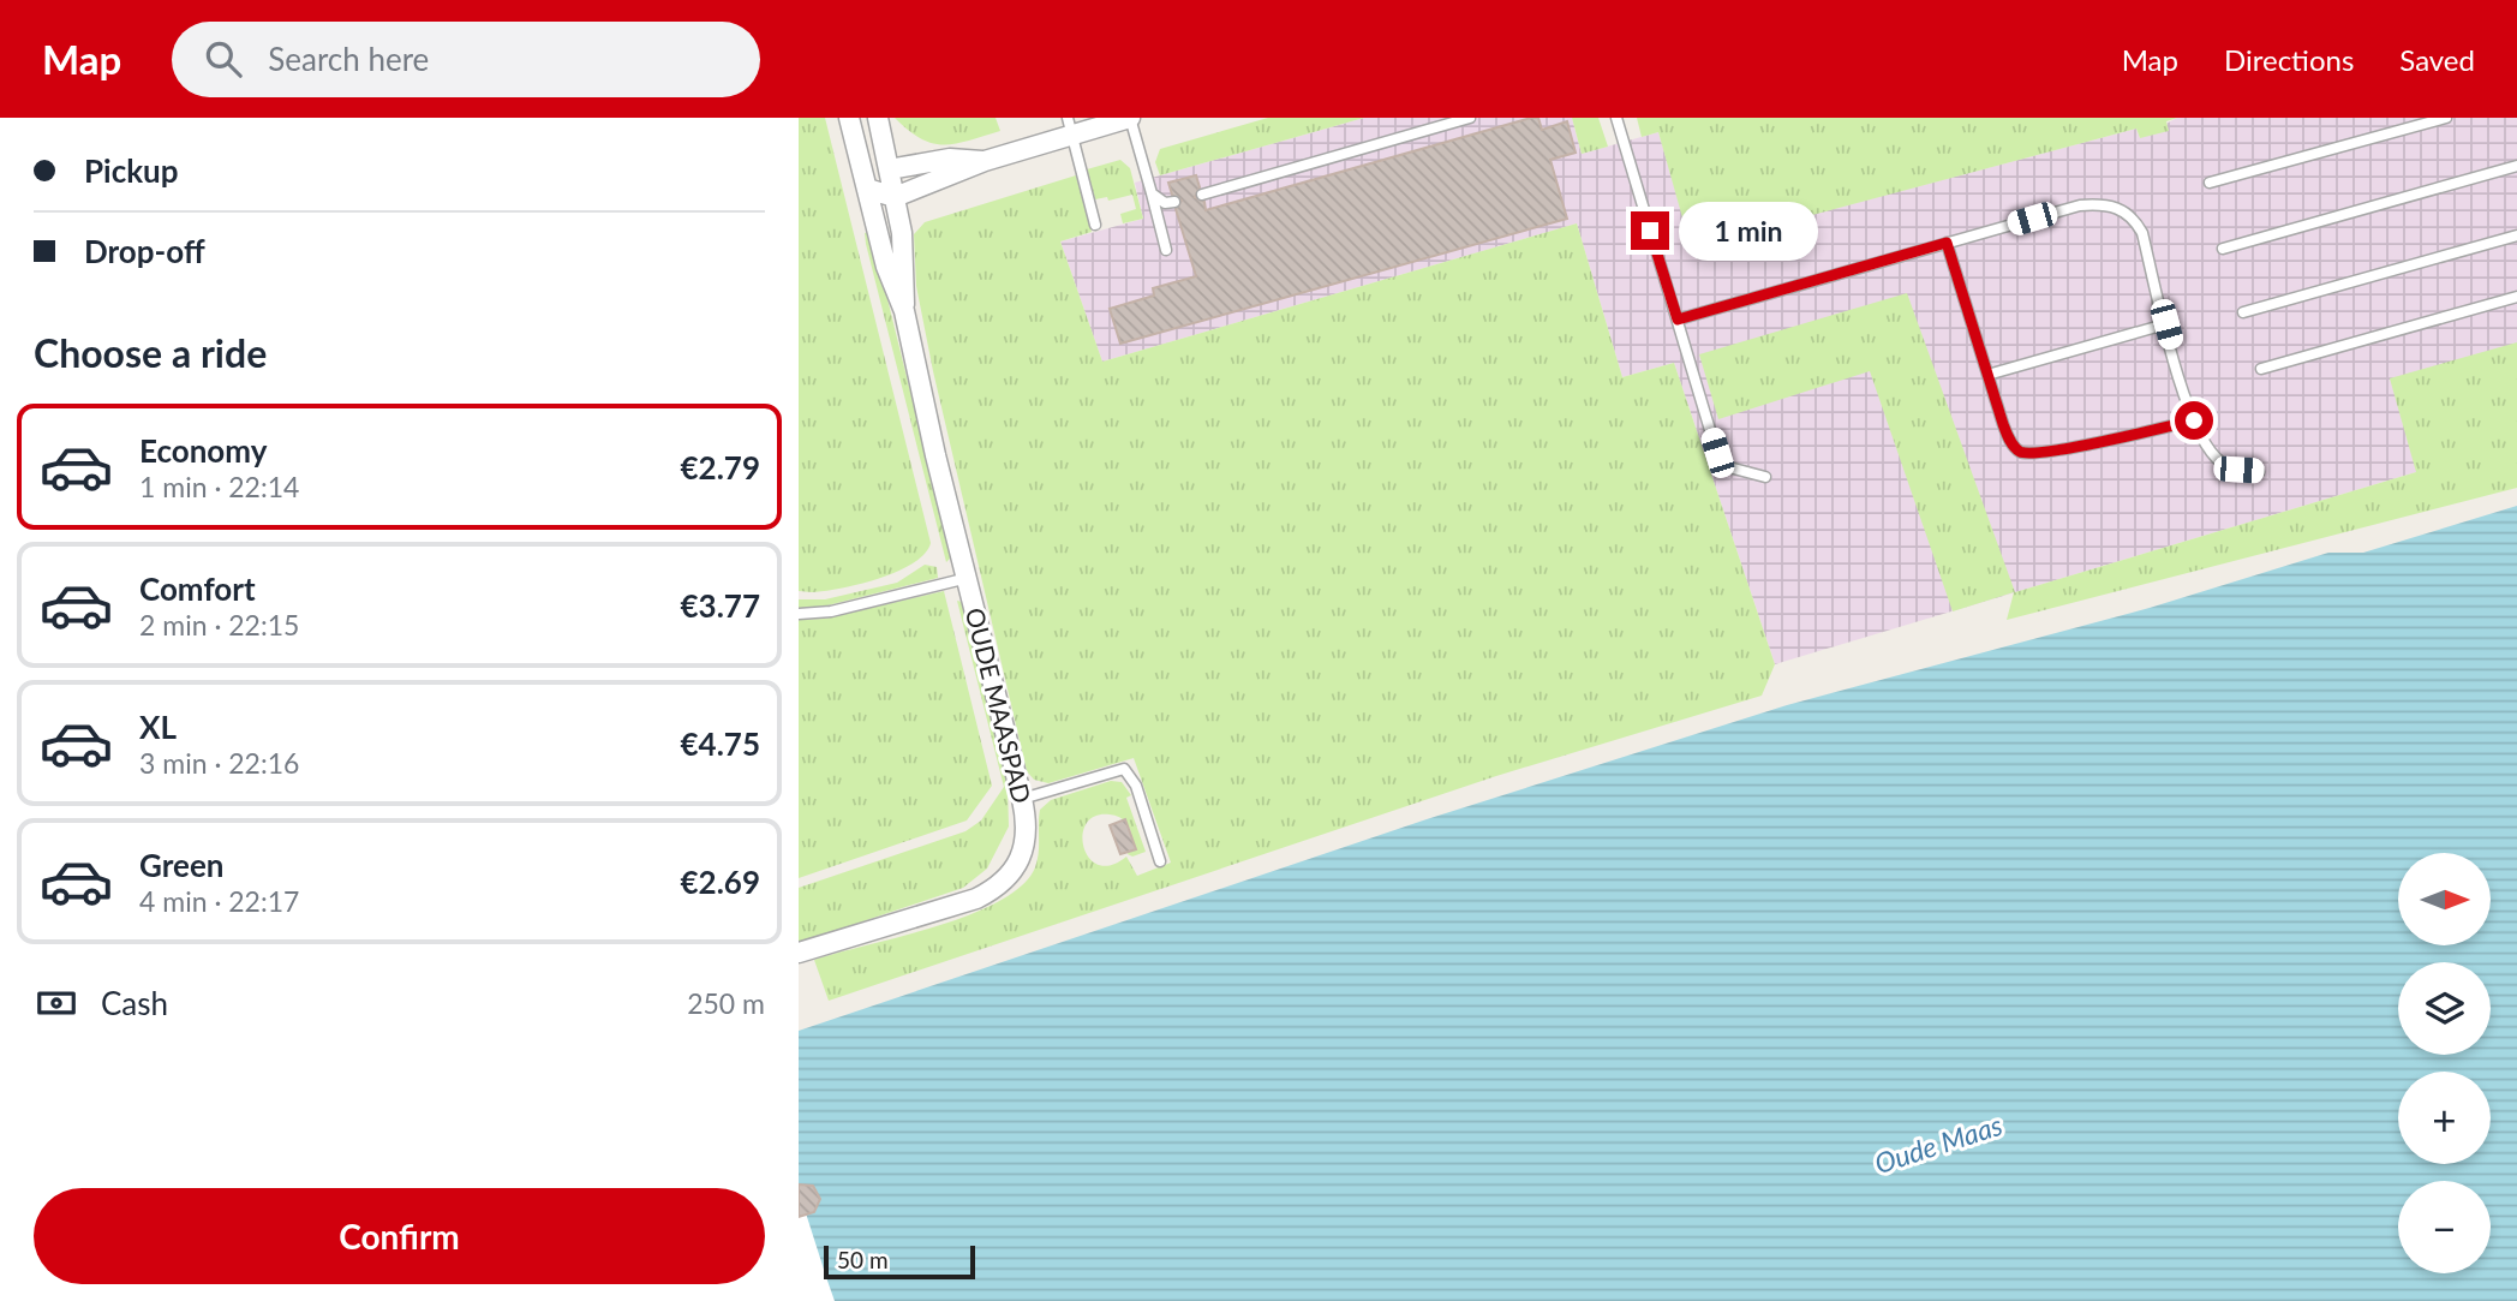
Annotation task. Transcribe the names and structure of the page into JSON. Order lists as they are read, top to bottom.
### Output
{
  "streets": {
    "street": ["OUDE MAASPAD"]
  },
  "water": ["Oude Maas"],
  "scale_bar": "50 m",
  "north": "right",
  "page": {
    "header": "Map",
    "search": "Search here",
    "nav": ["Map", "Directions", "Saved"],
    "banner": ["Pickup", "Drop-off"],
    "bubble": "1 min",
    "heading": "Choose a ride",
    "list": [
      {
        "name": "Economy",
        "note": "1 min · 22:14",
        "value": "€2.79"
      },
      {
        "name": "Comfort",
        "note": "2 min · 22:15",
        "value": "€3.77"
      },
      {
        "name": "XL",
        "note": "3 min · 22:16",
        "value": "€4.75"
      },
      {
        "name": "Green",
        "note": "4 min · 22:17",
        "value": "€2.69"
      }
    ],
    "map_buttons": ["+", "−"],
    "pay": ["Cash", "250 m"],
    "buttons": "Confirm",
    "scale": "50 m"
  }
}
